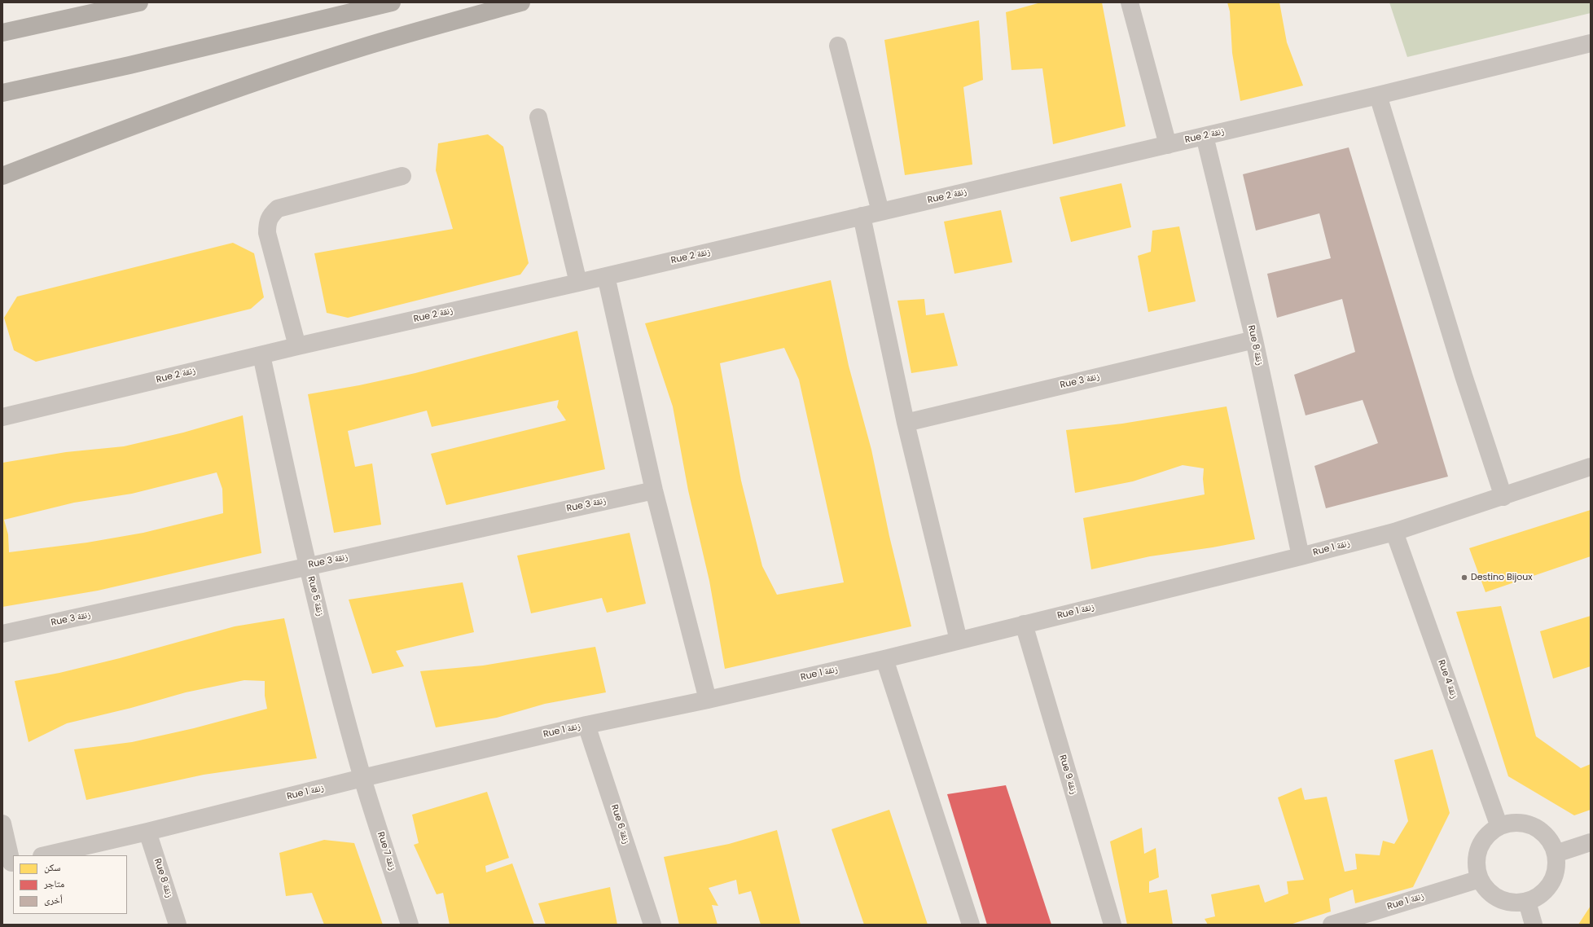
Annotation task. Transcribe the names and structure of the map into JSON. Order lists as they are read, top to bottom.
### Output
{
  "streets": {
    "street": [
      "Rue 2 زنقة",
      "Rue 8 زنقة",
      "Rue 3 زنقة",
      "Rue 1 زنقة",
      "Rue 5 زنقة",
      "Rue 4 زنقة",
      "Rue 9 زنقة",
      "Rue 6 زنقة",
      "Rue 7 زنقة"
    ]
  },
  "crossings": [
    ["Rue 2 زنقة", "Rue 8 زنقة"],
    ["Rue 2 زنقة", "Rue 5 زنقة"],
    ["Rue 8 زنقة", "Rue 3 زنقة"],
    ["Rue 8 زنقة", "Rue 1 زنقة"],
    ["Rue 3 زنقة", "Rue 5 زنقة"],
    ["Rue 1 زنقة", "Rue 5 زنقة"],
    ["Rue 1 زنقة", "Rue 4 زنقة"],
    ["Rue 1 زنقة", "Rue 9 زنقة"],
    ["Rue 1 زنقة", "Rue 6 زنقة"],
    ["Rue 1 زنقة", "Rue 7 زنقة"],
    ["Rue 5 زنقة", "Rue 7 زنقة"]
  ],
  "places": ["Destino Bijoux"],
  "legend": ["سكن", "متاجر", "أخرى"]
}
